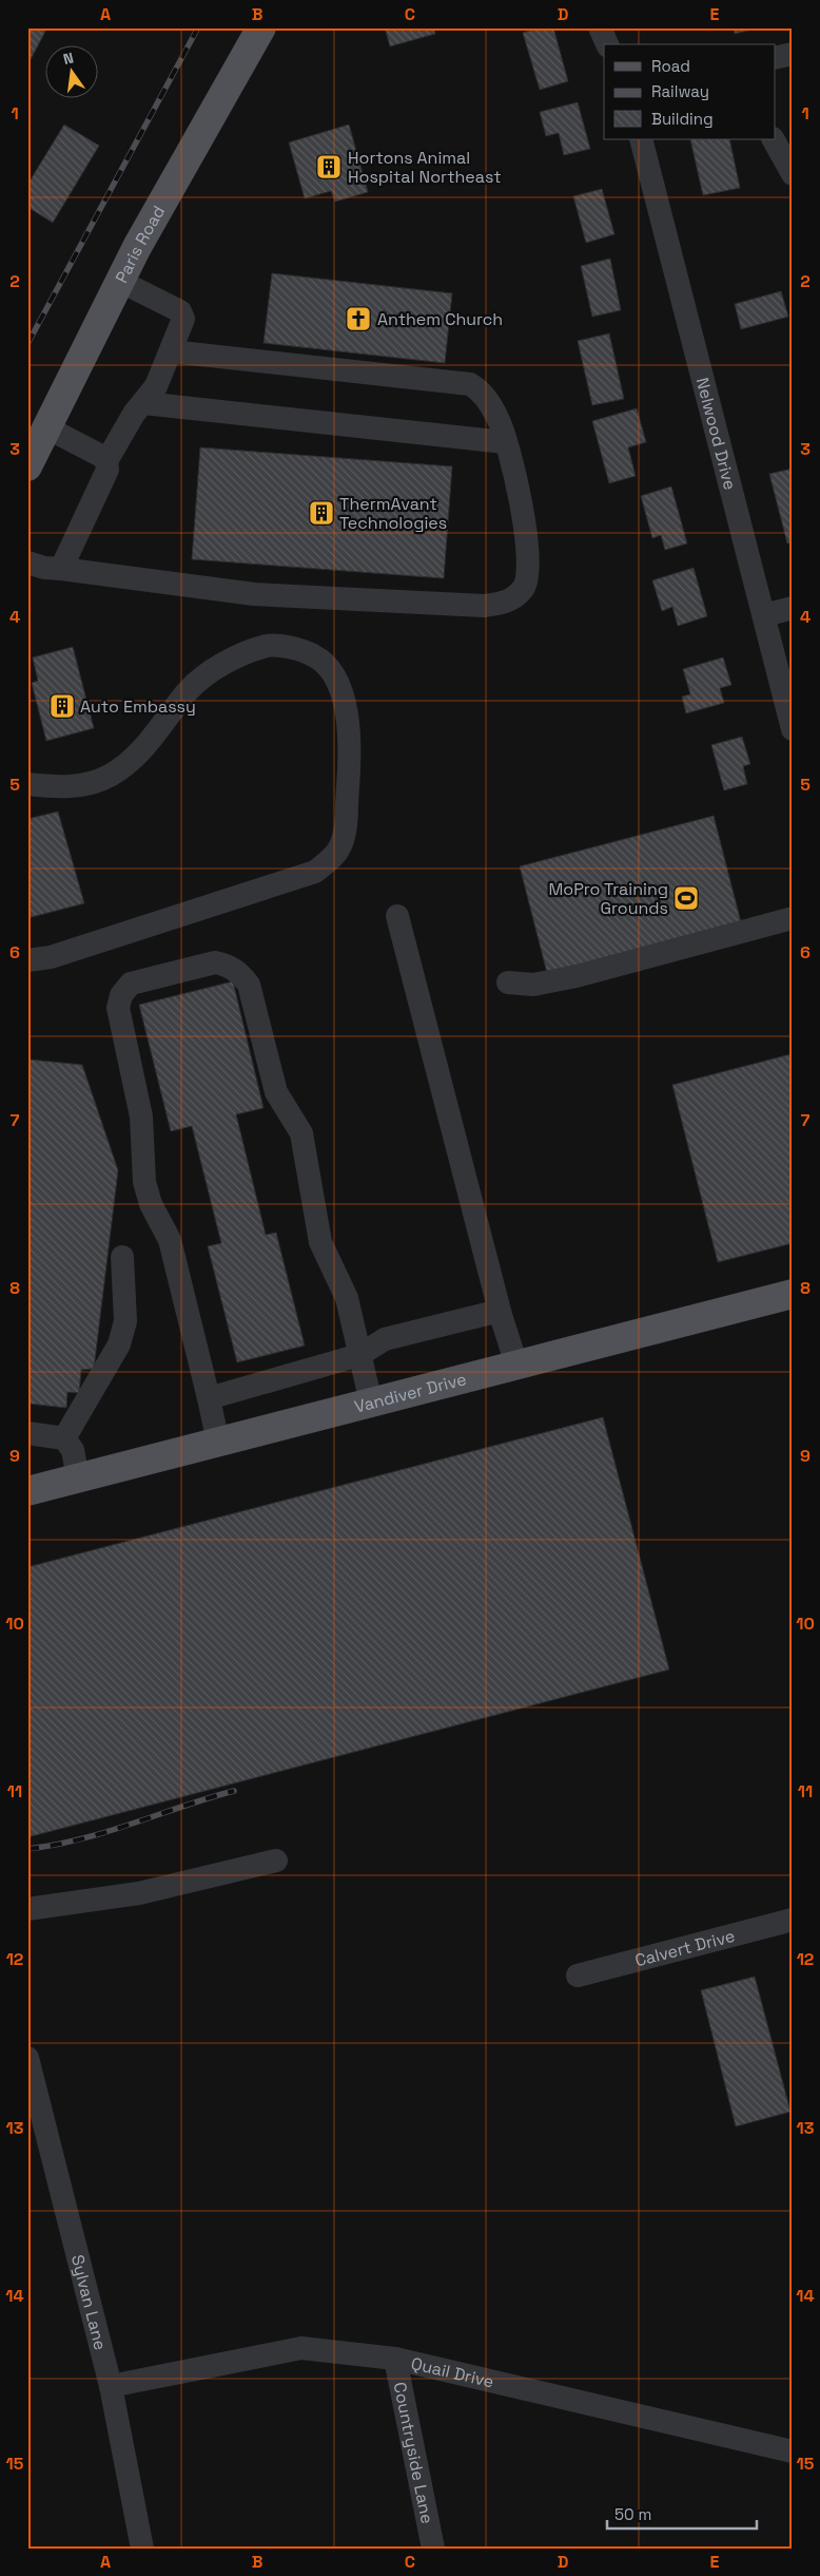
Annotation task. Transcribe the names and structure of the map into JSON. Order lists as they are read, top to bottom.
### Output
{
  "streets": {
    "main road": ["Paris Road", "Vandiver Drive"],
    "street": [
      "Nelwood Drive",
      "Calvert Drive",
      "Sylvan Lane",
      "Quail Drive",
      "Countryside Lane"
    ]
  },
  "crossings": [
    ["Sylvan Lane", "Quail Drive"],
    ["Quail Drive", "Countryside Lane"]
  ],
  "places": {
    "building": ["Hortons Animal Hospital Northeast", "ThermAvant Technologies", "Auto Embassy"],
    "church": ["Anthem Church"],
    "sports": ["MoPro Training Grounds"]
  },
  "legend": ["Road", "Railway", "Building"],
  "scale_bar": "50 m",
  "north": "top",
  "grid": {
    "columns": [
      "A",
      "B",
      "C",
      "D",
      "E"
    ],
    "rows": [
      "1",
      "2",
      "3",
      "4",
      "5",
      "6",
      "7",
      "8",
      "9",
      "10",
      "11",
      "12",
      "13",
      "14",
      "15"
    ]
  }
}
